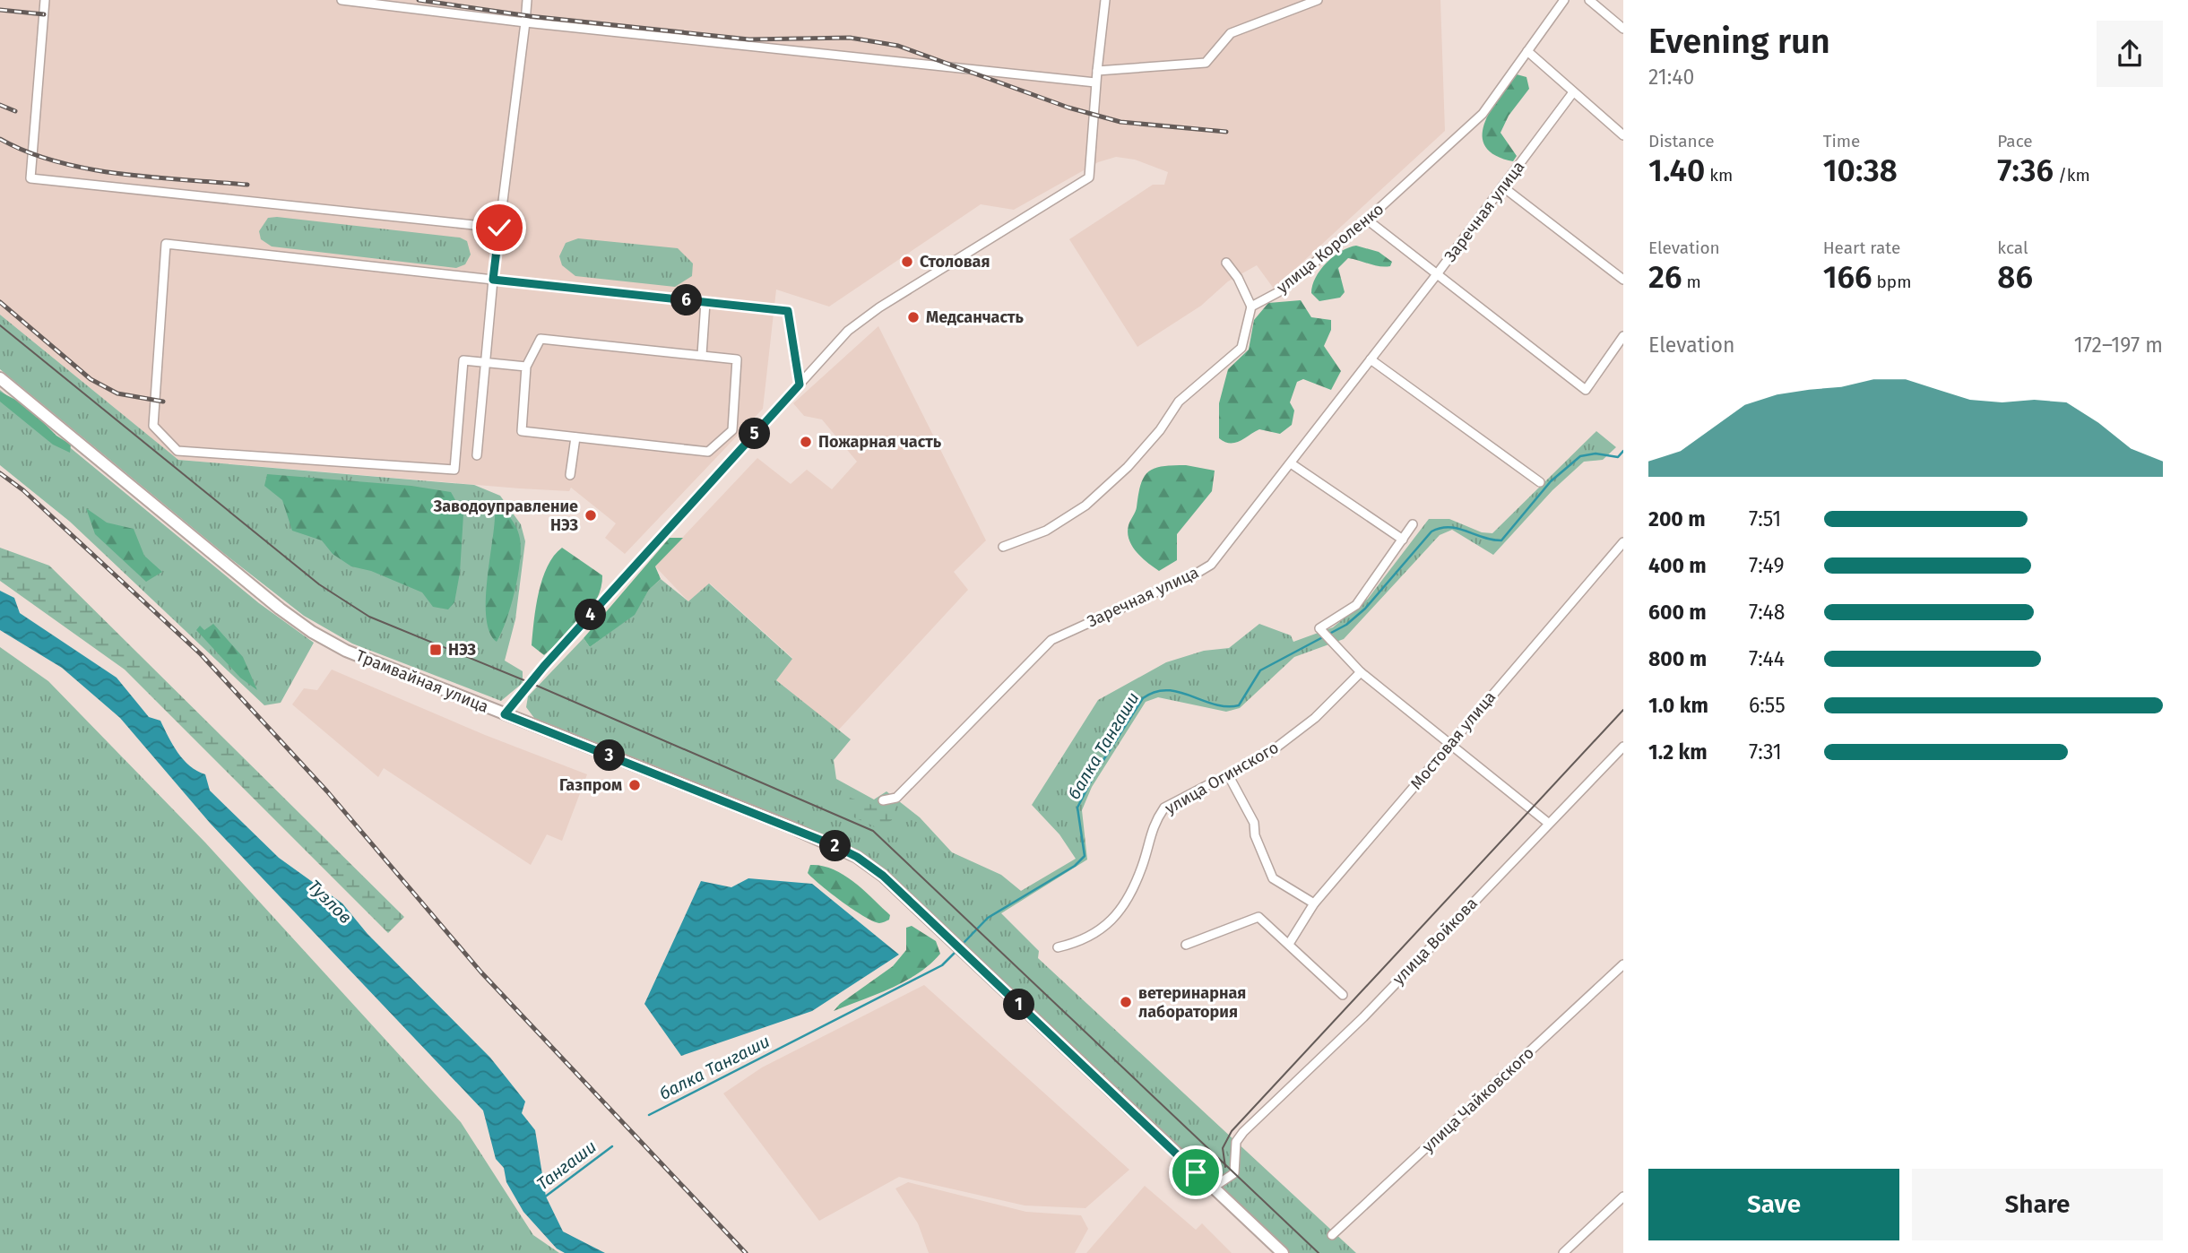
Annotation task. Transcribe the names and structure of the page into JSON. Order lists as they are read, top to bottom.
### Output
{
  "streets": {
    "main road": ["Трамвайная улица"],
    "street": [
      "Заречная улица",
      "улица Короленко",
      "Мостовая улица",
      "улица Огинского",
      "улица Войкова",
      "улица Чайковского"
    ]
  },
  "crossings": [
    ["Трамвайная улица", "улица Войкова"]
  ],
  "water": ["балка Тангаши", "Тузлов", "Тангаши"],
  "places": {
    "other": [
      "Столовая",
      "Медсанчасть",
      "Пожарная часть",
      "Заводоуправление НЭЗ",
      "Газпром",
      "ветеринарная лаборатория"
    ],
    "transit": ["НЭЗ"]
  },
  "page": {
    "heading": ["Evening run", "21:40"],
    "stats": [
      ["Distance", "1.40 km"],
      ["Time", "10:38"],
      ["Pace", "7:36 /km"],
      ["Elevation", "26 m"],
      ["Heart rate", "166 bpm"],
      ["kcal", "86"]
    ],
    "pins": [
      "6",
      "5",
      "4",
      "3",
      "2",
      "1"
    ],
    "chart": ["Elevation", "172–197 m"],
    "list": [
      {
        "name": "200 m",
        "note": "7:51"
      },
      {
        "name": "400 m",
        "note": "7:49"
      },
      {
        "name": "600 m",
        "note": "7:48"
      },
      {
        "name": "800 m",
        "note": "7:44"
      },
      {
        "name": "1.0 km",
        "note": "6:55"
      },
      {
        "name": "1.2 km",
        "note": "7:31"
      }
    ],
    "buttons": ["Save", "Share"]
  }
}
